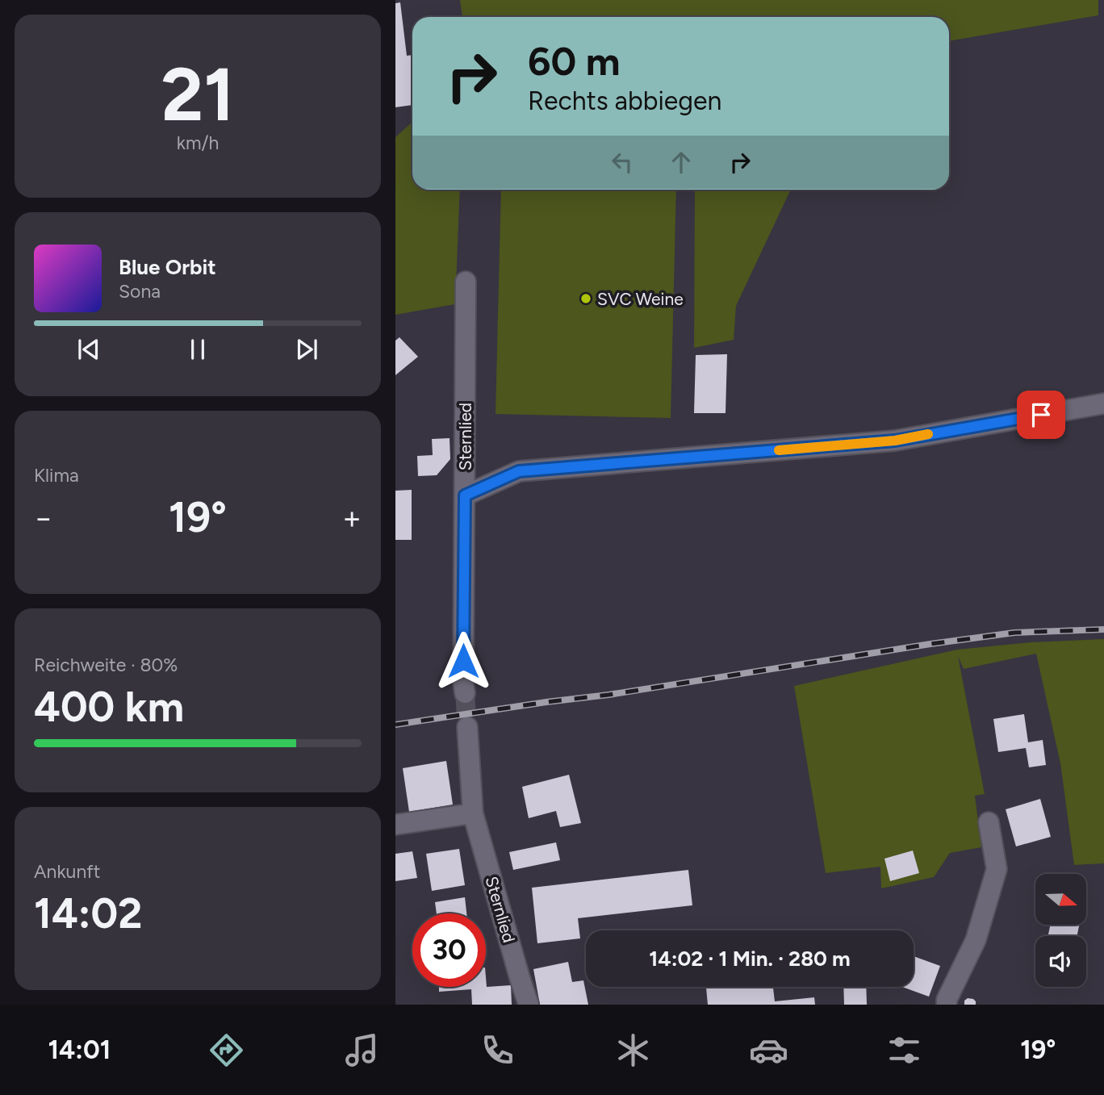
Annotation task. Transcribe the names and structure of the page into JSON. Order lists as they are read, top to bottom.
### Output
{
  "streets": {
    "street": ["Sternlied"]
  },
  "places": ["SVC Weine"],
  "north": "right",
  "page": {
    "tile": [
      ["21", "km/h"],
      "Klima",
      ["Reichweite · 80%", "400 km"],
      ["Ankunft", "14:02"]
    ],
    "turn": ["60 m", "Rechts abbiegen"],
    "song": ["Blue Orbit", "Sona"],
    "heat": ["−", "19°", "+"],
    "limit": "30",
    "trip": "14:02 · 1 Min. · 280 m",
    "tabs": ["14:01", "19°"]
  }
}
